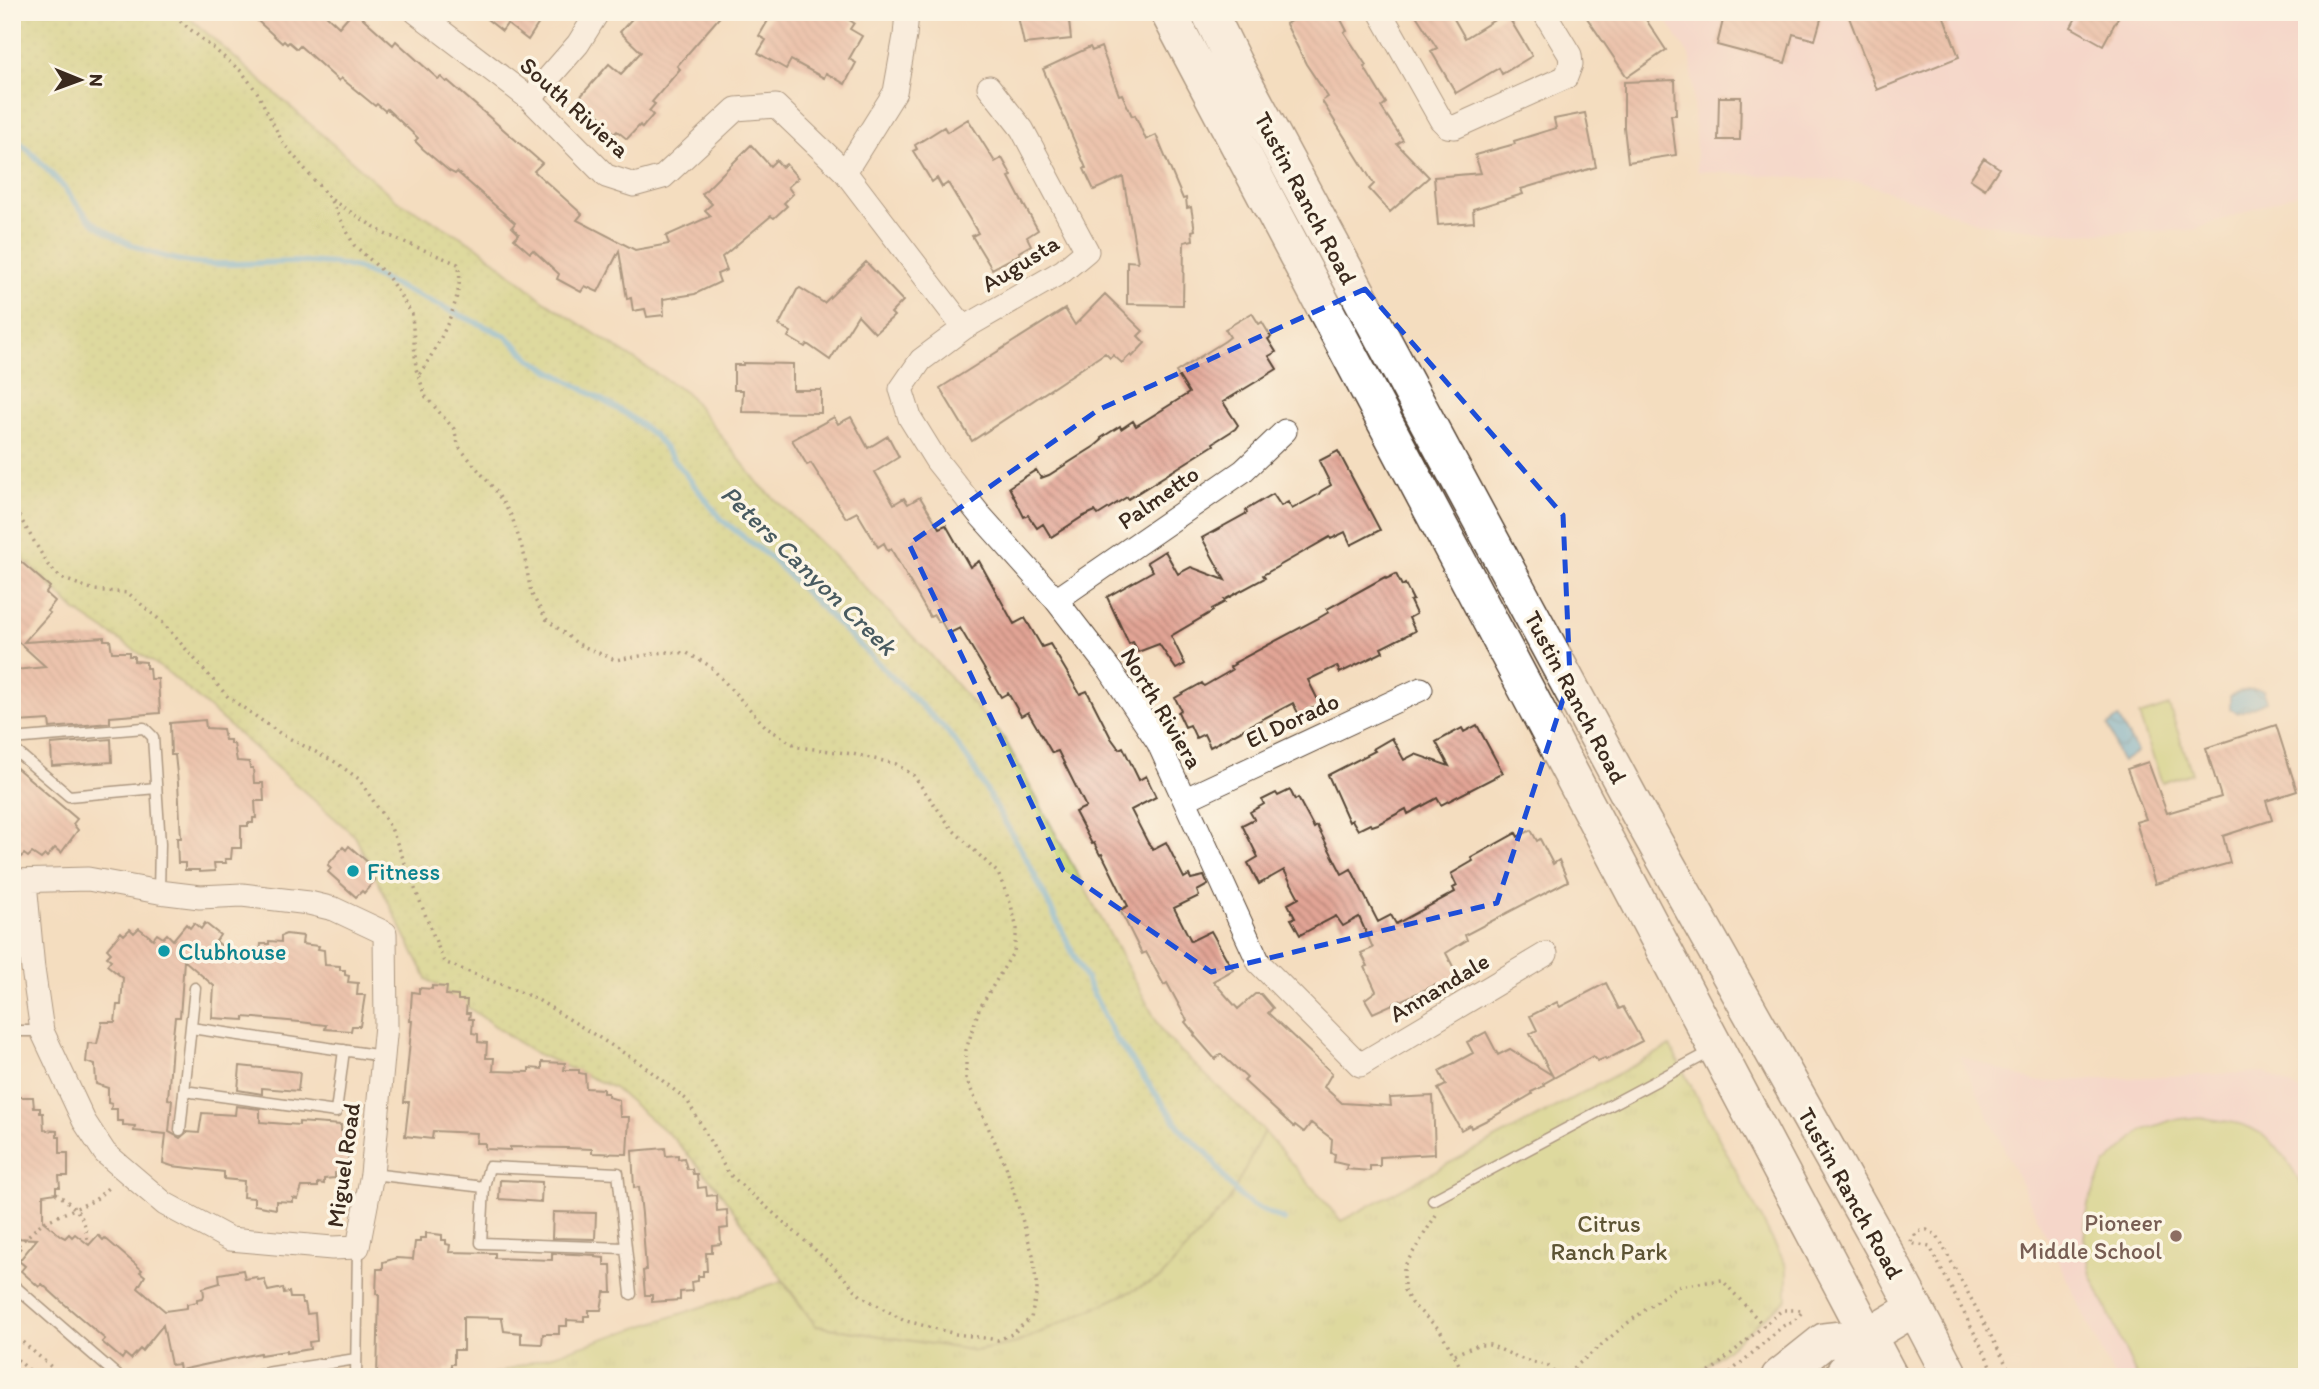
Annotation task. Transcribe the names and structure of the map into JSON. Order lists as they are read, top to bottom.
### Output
{
  "streets": {
    "main road": ["Tustin Ranch Road"],
    "street": [
      "South Riviera",
      "Augusta",
      "Palmetto",
      "North Riviera",
      "El Dorado",
      "Annandale",
      "Miguel Road"
    ]
  },
  "crossings": [
    ["South Riviera", "Augusta"],
    ["Augusta", "North Riviera"],
    ["Palmetto", "North Riviera"],
    ["North Riviera", "El Dorado"],
    ["North Riviera", "Annandale"]
  ],
  "water": ["Peters Canyon Creek"],
  "parks": ["Citrus Ranch Park"],
  "places": ["Fitness", "Clubhouse", "Pioneer Middle School"],
  "north": "right"
}
